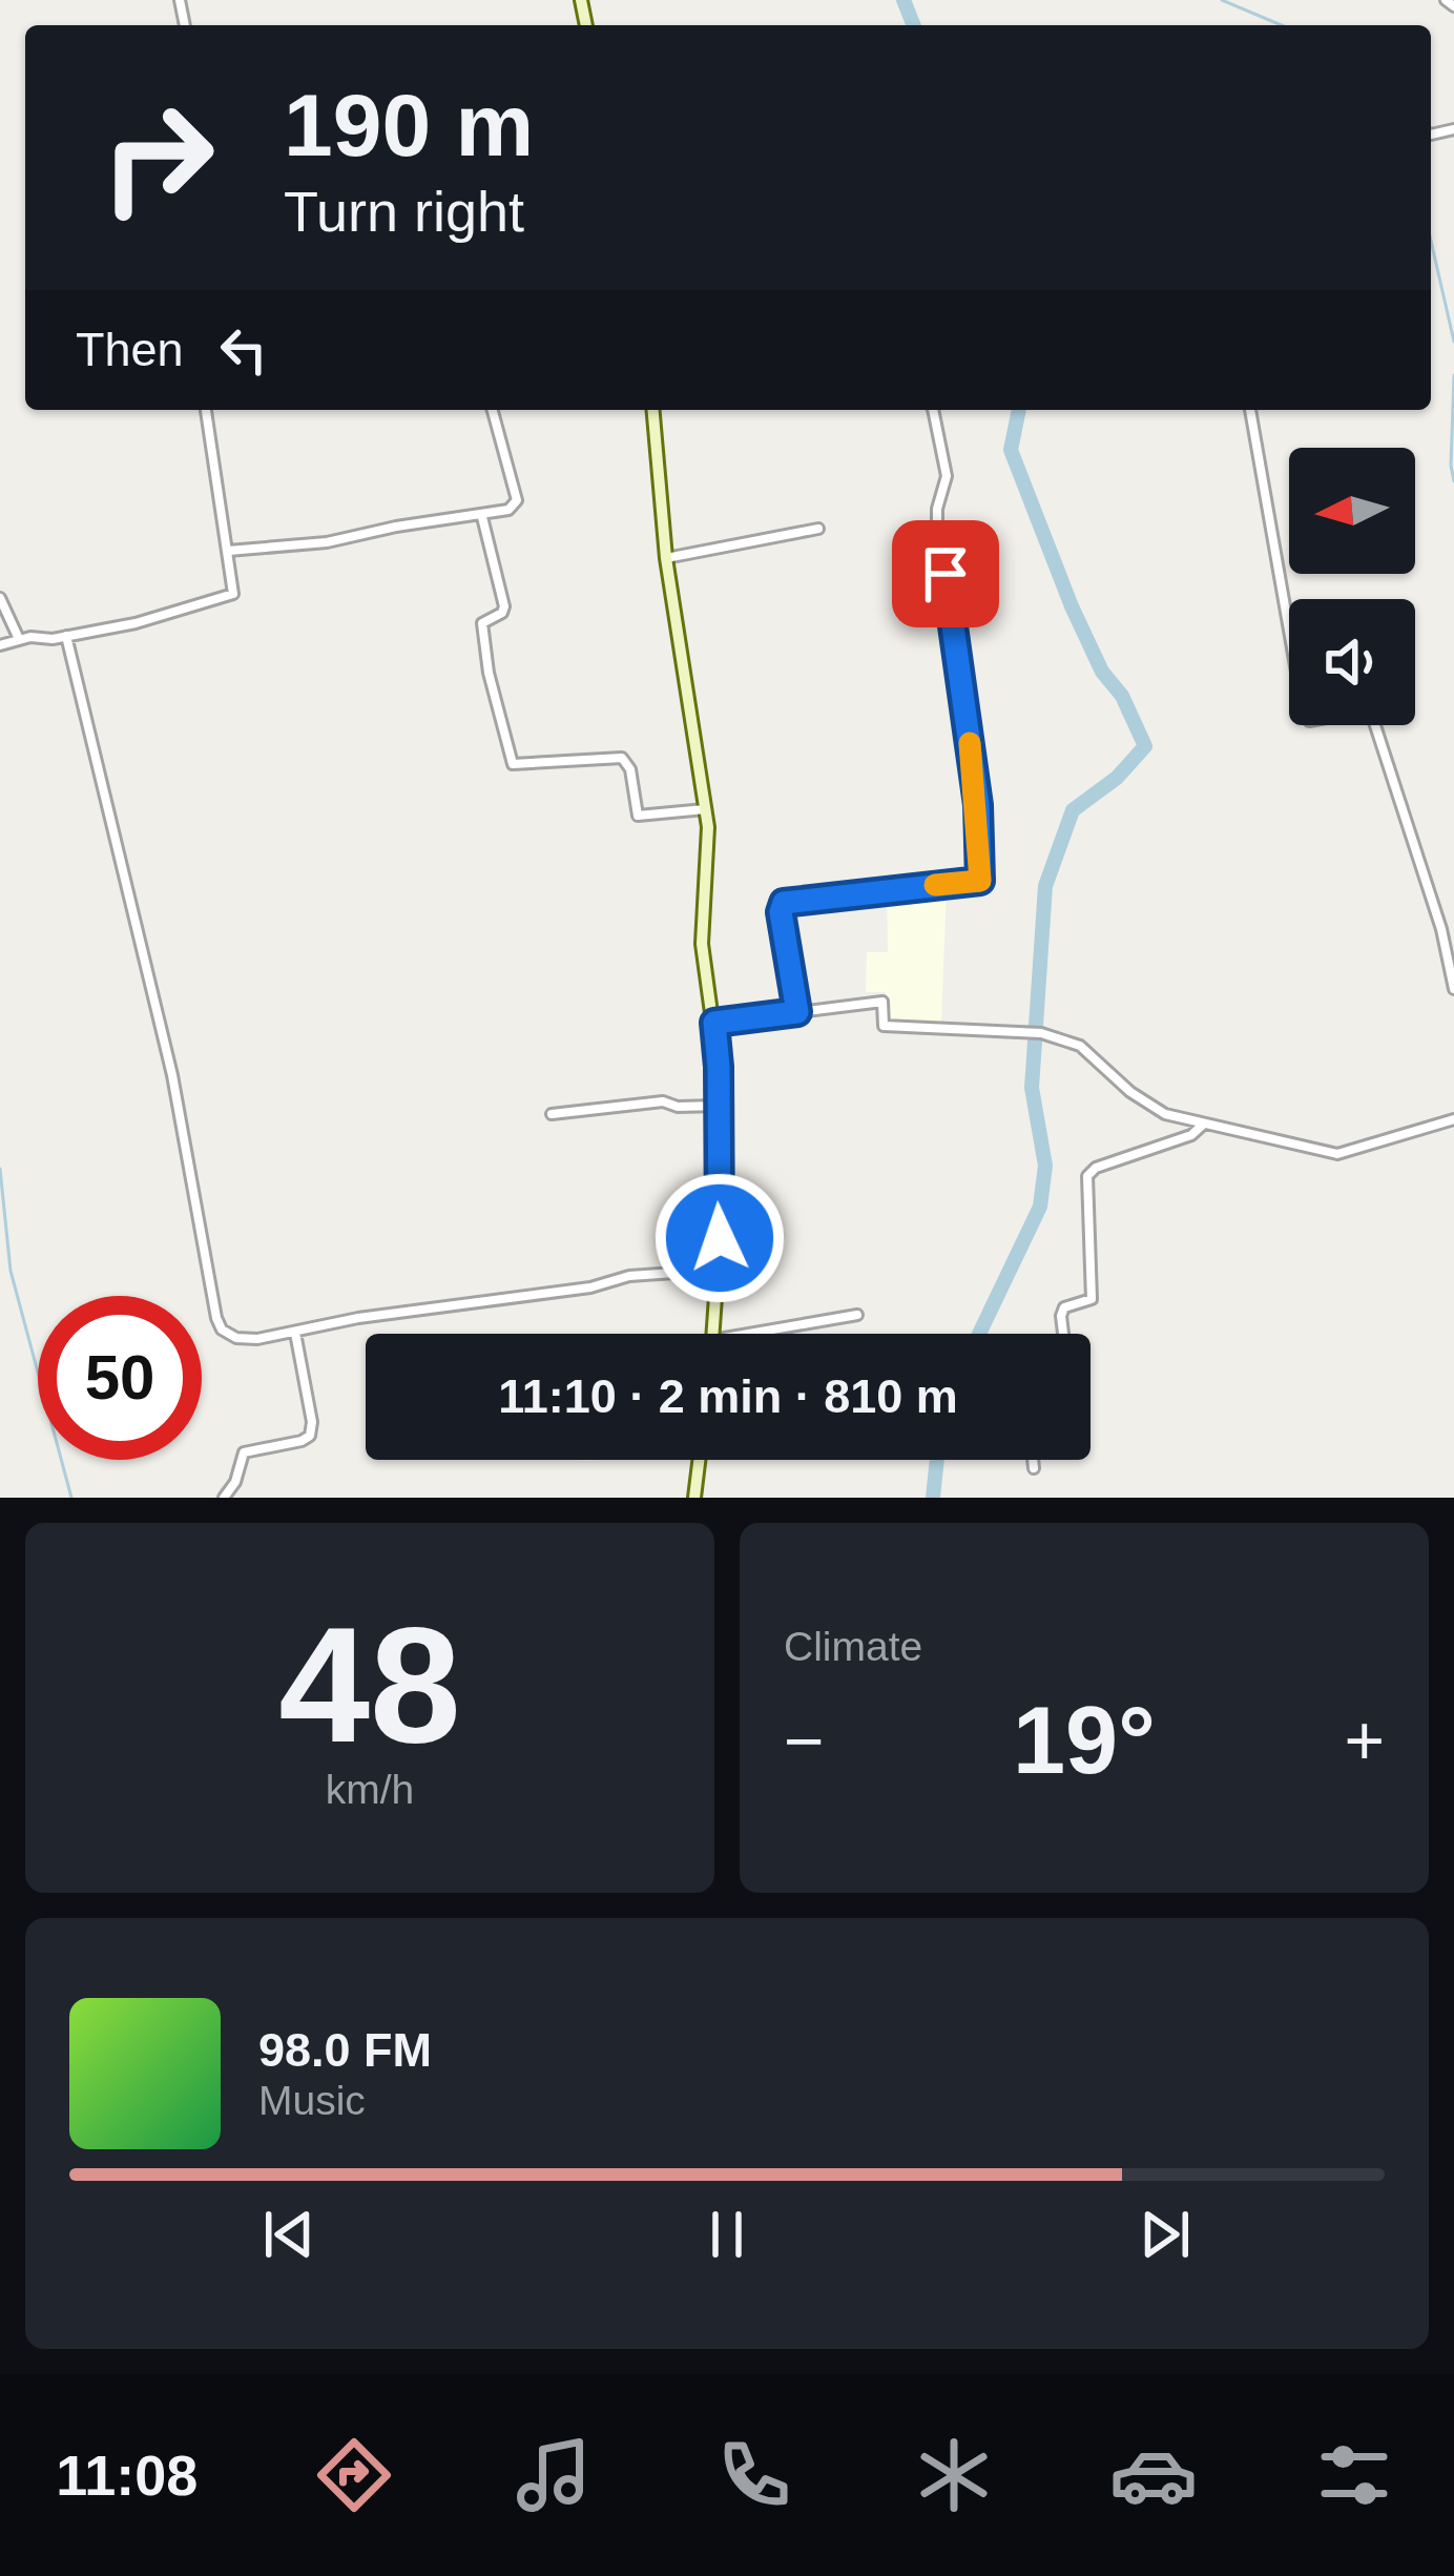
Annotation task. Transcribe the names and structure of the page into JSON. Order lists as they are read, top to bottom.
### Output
{
  "north": "left",
  "page": {
    "turn": ["190 m", "Turn right"],
    "then": "Then",
    "limit": "50",
    "trip": "11:10 · 2 min · 810 m",
    "tile": [
      ["48", "km/h"],
      "Climate"
    ],
    "heat": ["−", "19°", "+"],
    "song": ["98.0 FM", "Music"],
    "tabs": "11:08"
  }
}
